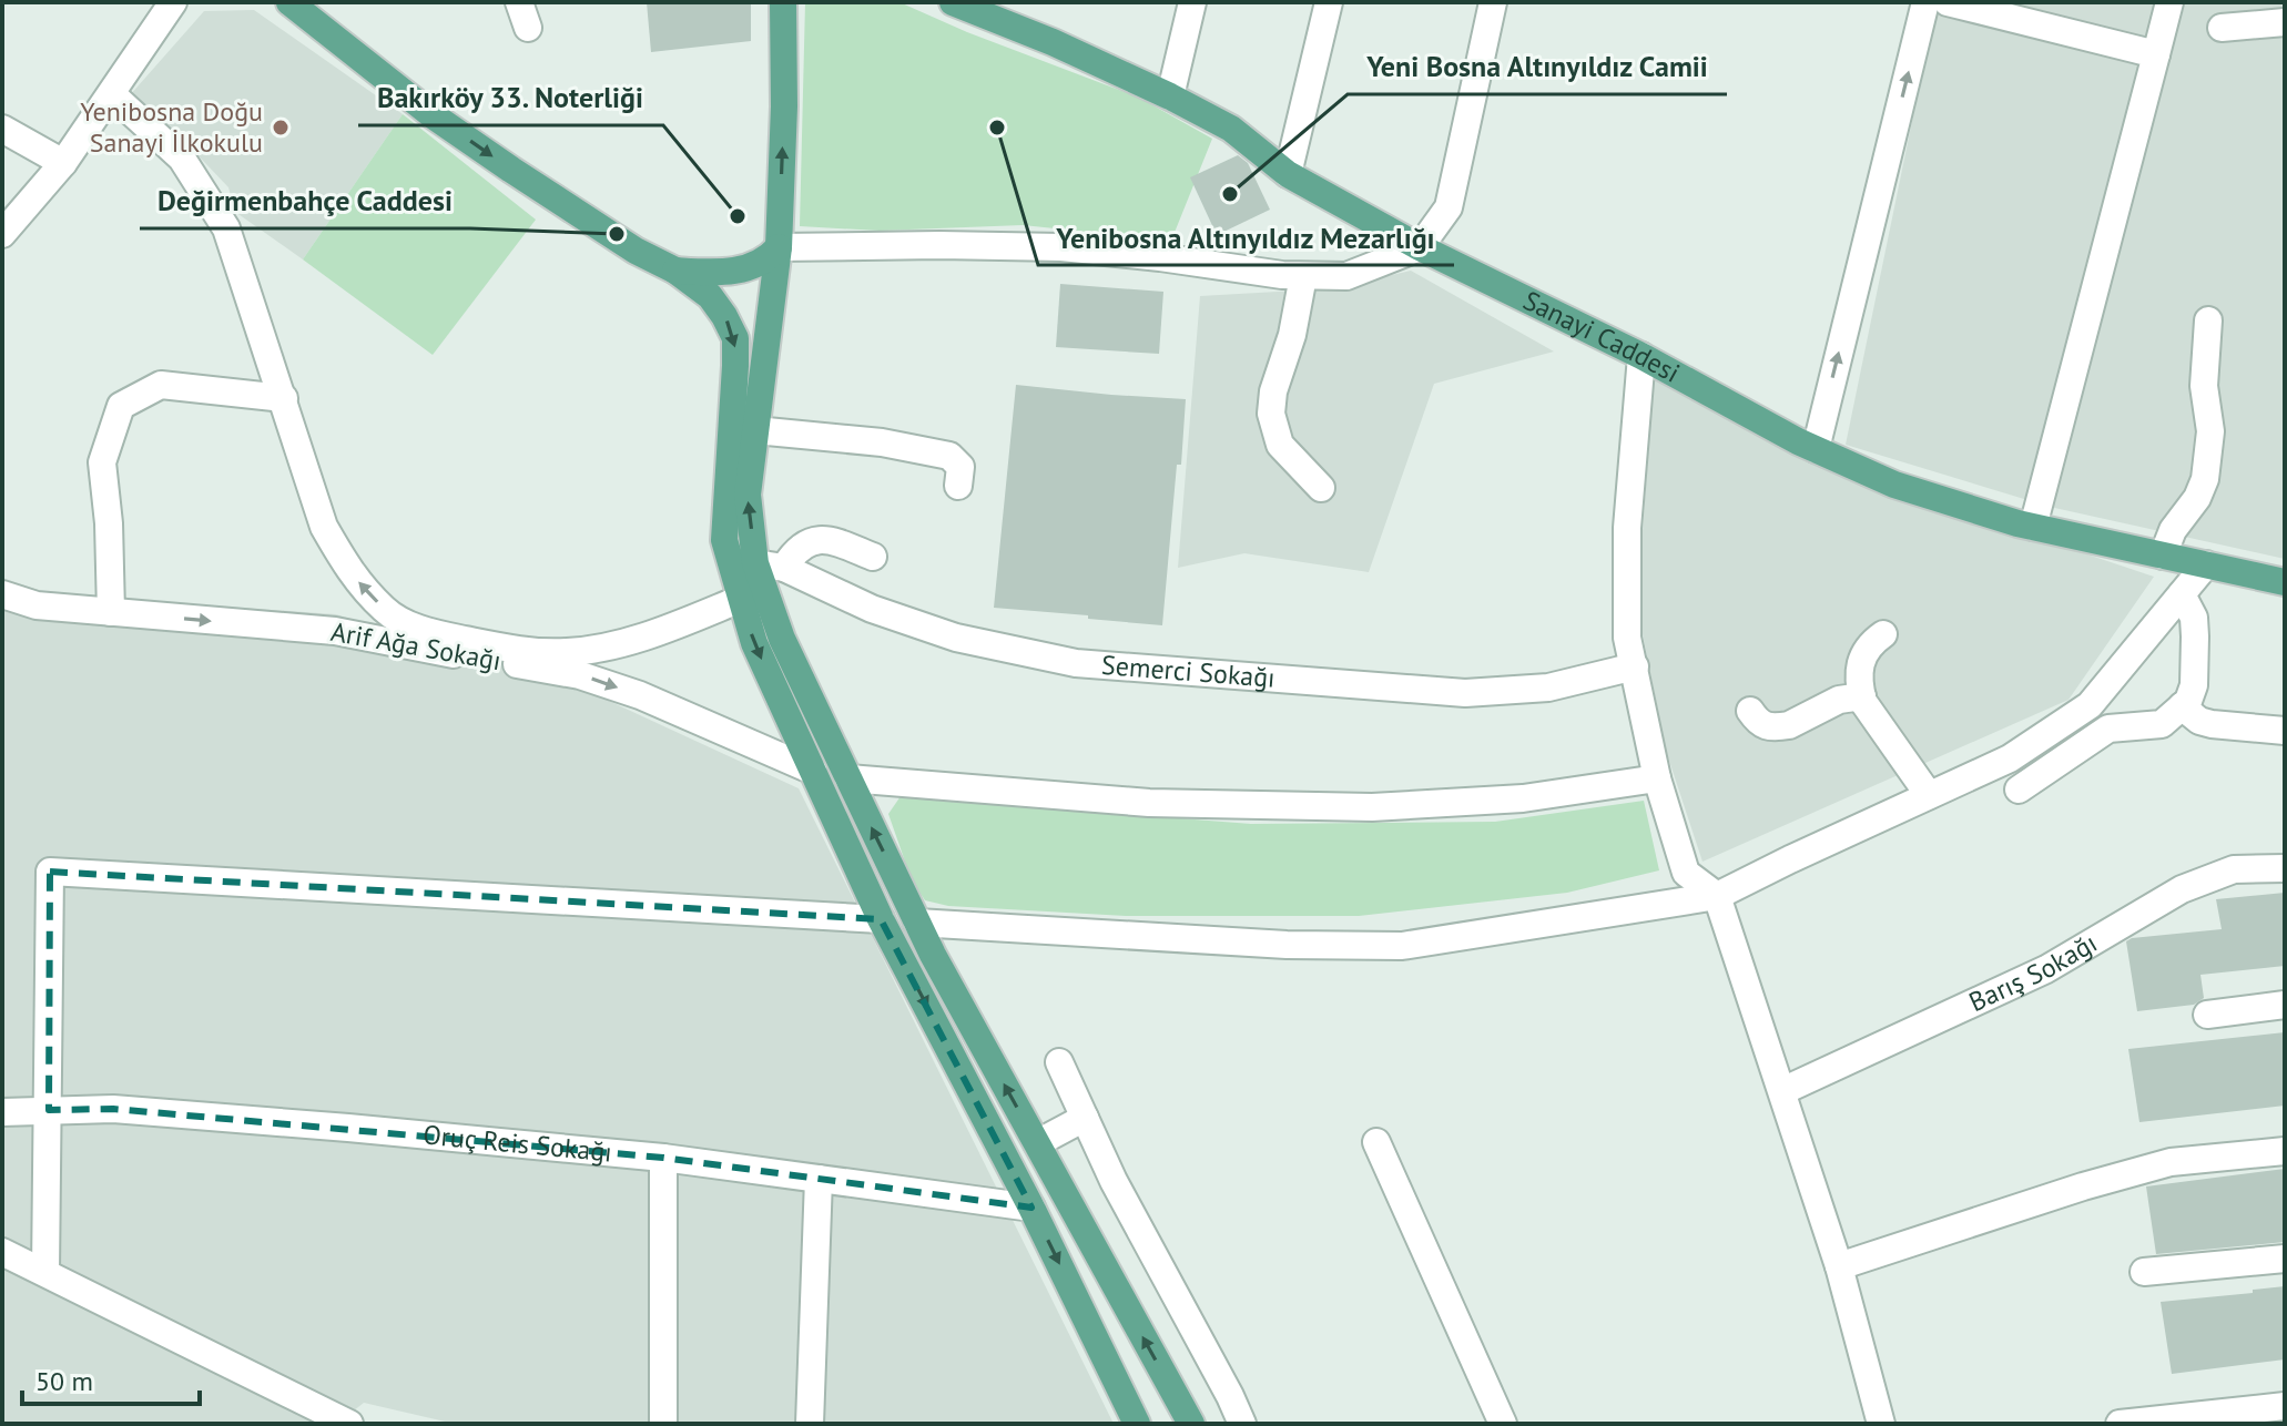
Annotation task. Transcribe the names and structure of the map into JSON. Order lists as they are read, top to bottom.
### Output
{
  "streets": {
    "main road": ["Sanayi Caddesi"],
    "street": [
      "Arif Ağa Sokağı",
      "Semerci Sokağı",
      "Barış Sokağı",
      "Oruç Reis Sokağı"
    ]
  },
  "one_way": ["Arif Ağa Sokağı"],
  "places": [
    "Yenibosna Doğu Sanayi İlkokulu",
    "Yenibosna Altınyıldız Mezarlığı",
    "Yeni Bosna Altınyıldız Camii",
    "Bakırköy 33. Noterliği",
    "Değirmenbahçe Caddesi"
  ],
  "scale_bar": "50 m"
}
